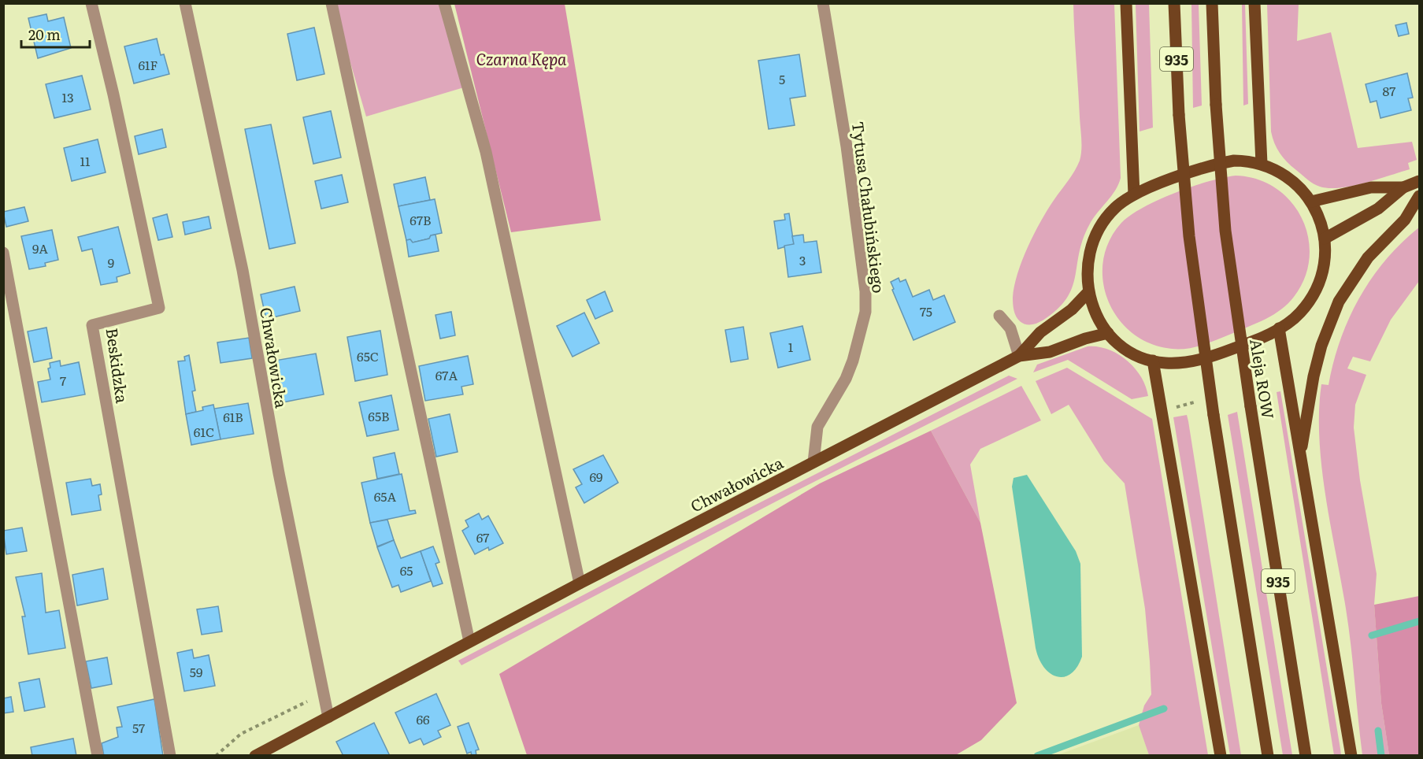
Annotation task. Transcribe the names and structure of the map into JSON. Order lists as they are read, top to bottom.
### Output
{
  "streets": {
    "main road": ["935", "Chwałowicka", "Aleja ROW"],
    "street": ["Tytusa Chałubińskiego", "Beskidzka"]
  },
  "crossings": [
    ["Tytusa Chałubińskiego", "Chwałowicka"]
  ],
  "parks": ["Czarna Kępa"],
  "house_numbers": [
    "61F",
    "5",
    "87",
    "13",
    "11",
    "67B",
    "9A",
    "3",
    "9",
    "75",
    "1",
    "65C",
    "67A",
    "7",
    "65B",
    "61B",
    "61C",
    "69",
    "65A",
    "67",
    "65",
    "59",
    "66",
    "57"
  ],
  "scale_bar": "20 m"
}
